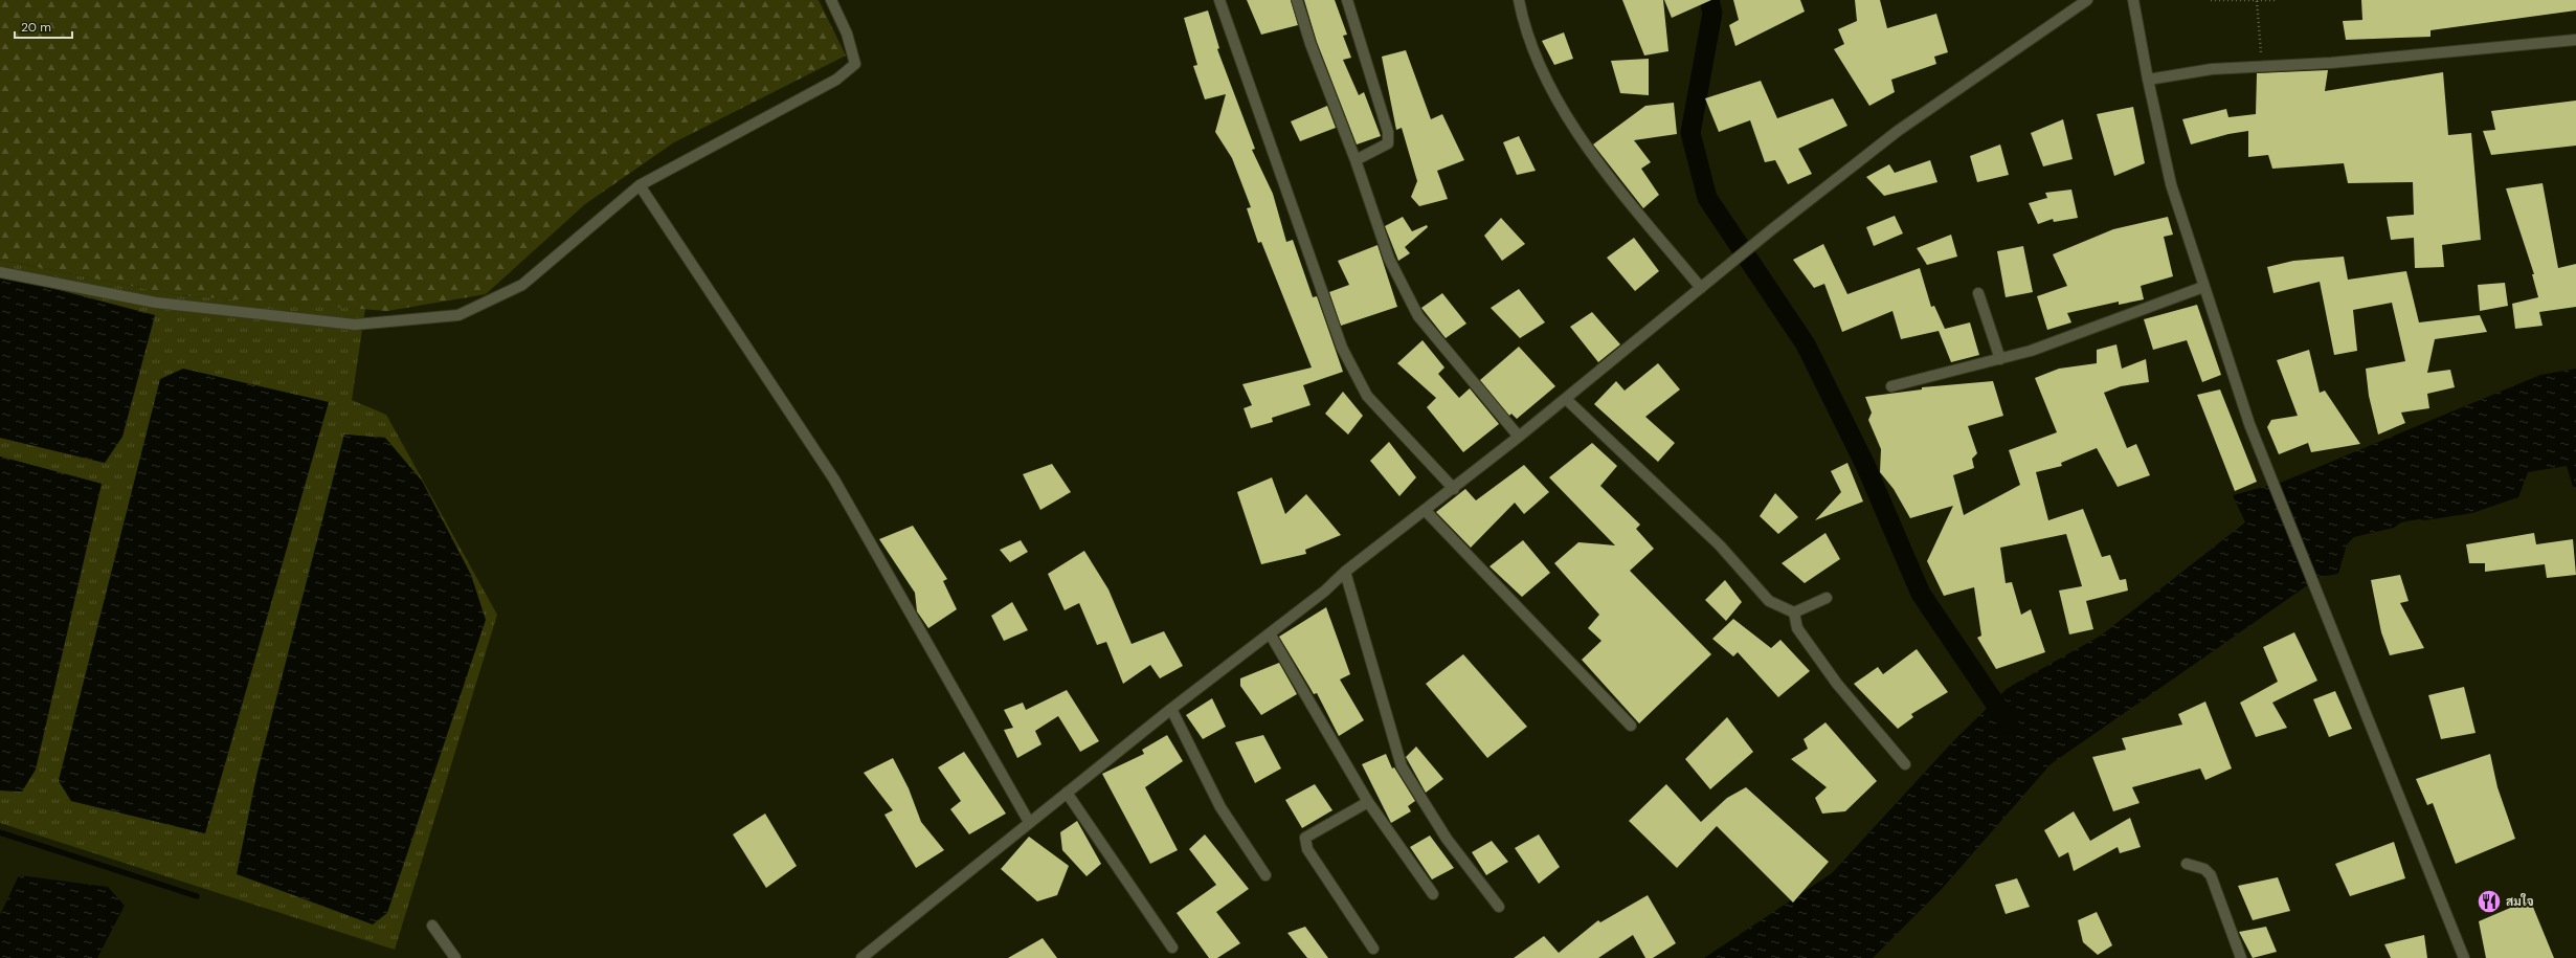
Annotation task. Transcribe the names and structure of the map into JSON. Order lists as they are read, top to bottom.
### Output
{
  "places": {
    "restaurant": ["สมใจ"]
  },
  "scale_bar": "20 m"
}
